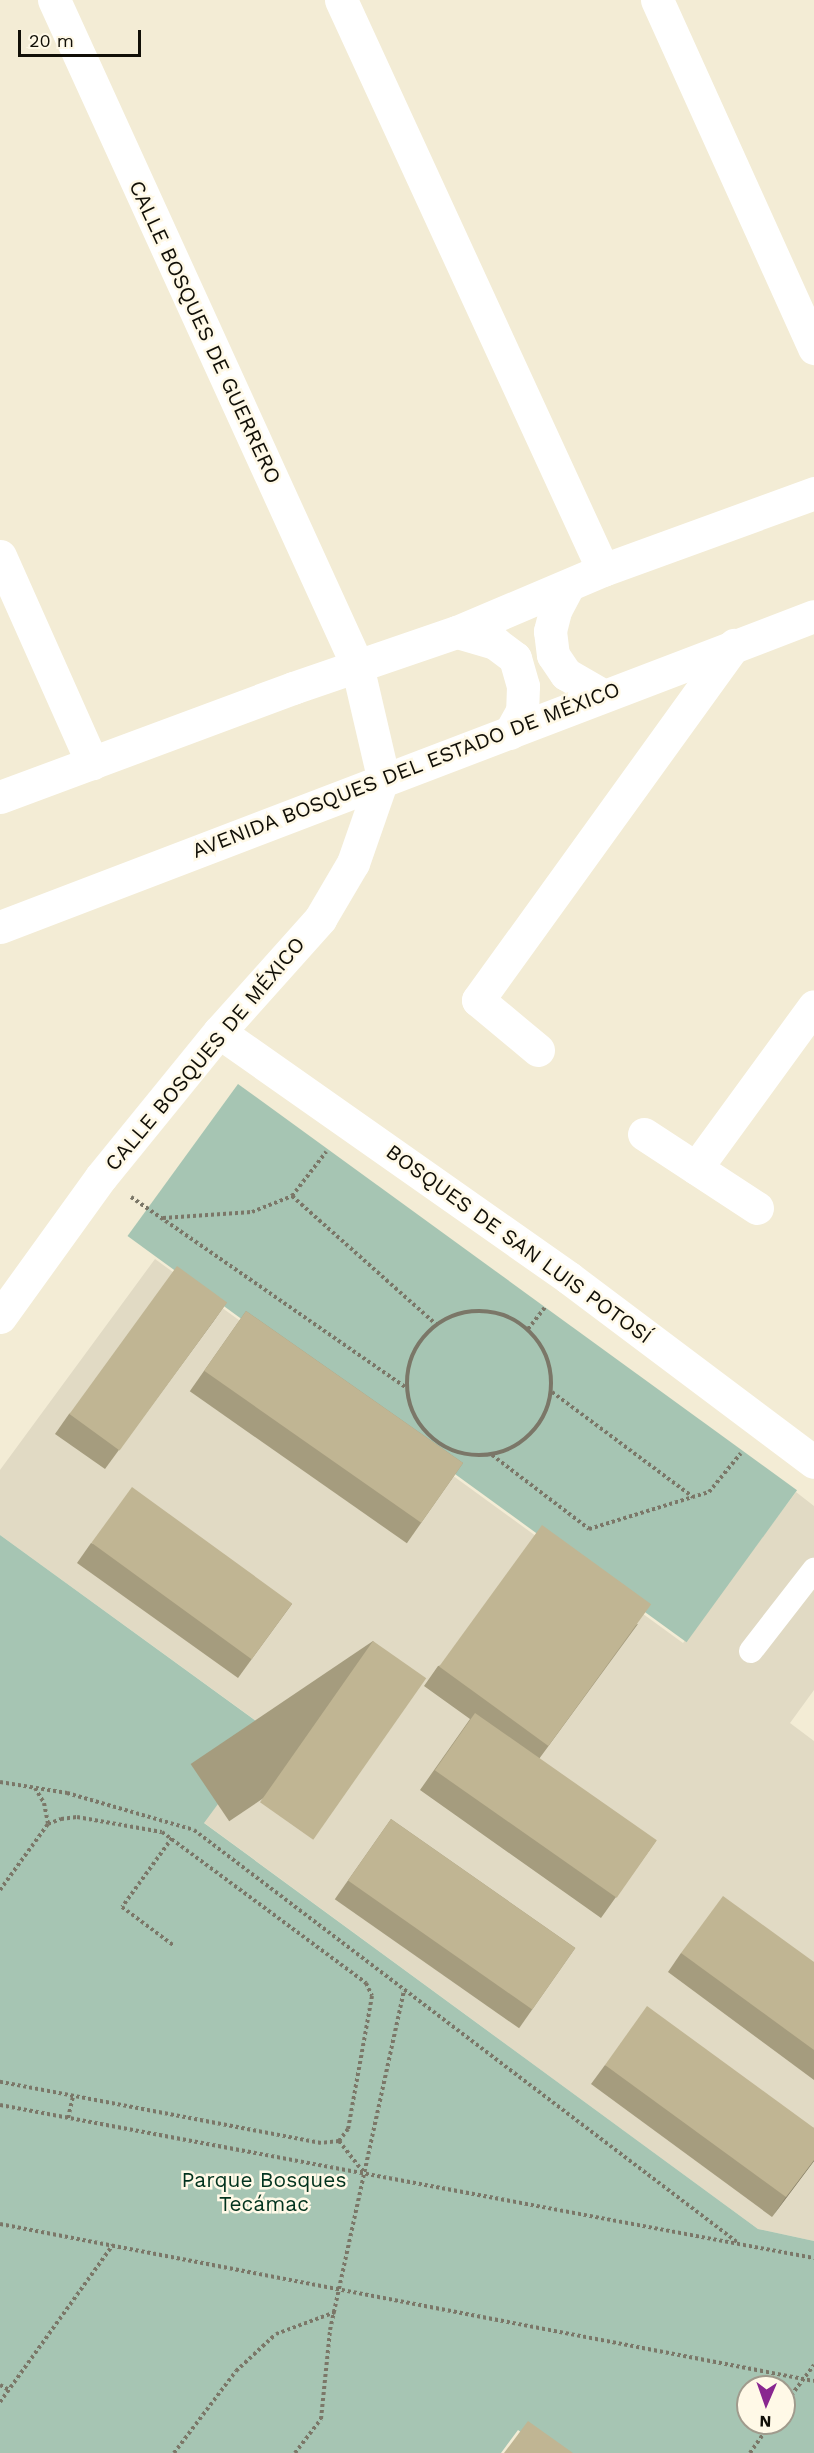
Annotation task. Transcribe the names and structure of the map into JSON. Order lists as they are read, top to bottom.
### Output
{
  "streets": {
    "street": [
      "CALLE BOSQUES DE GUERRERO",
      "AVENIDA BOSQUES DEL ESTADO DE MÉXICO",
      "CALLE BOSQUES DE MÉXICO",
      "BOSQUES DE SAN LUIS POTOSÍ"
    ]
  },
  "crossings": [
    ["CALLE BOSQUES DE GUERRERO", "AVENIDA BOSQUES DEL ESTADO DE MÉXICO"],
    ["CALLE BOSQUES DE GUERRERO", "CALLE BOSQUES DE MÉXICO"],
    ["AVENIDA BOSQUES DEL ESTADO DE MÉXICO", "CALLE BOSQUES DE MÉXICO"],
    ["CALLE BOSQUES DE MÉXICO", "BOSQUES DE SAN LUIS POTOSÍ"]
  ],
  "parks": ["Parque Bosques Tecámac"],
  "scale_bar": "20 m",
  "north": "bottom"
}
